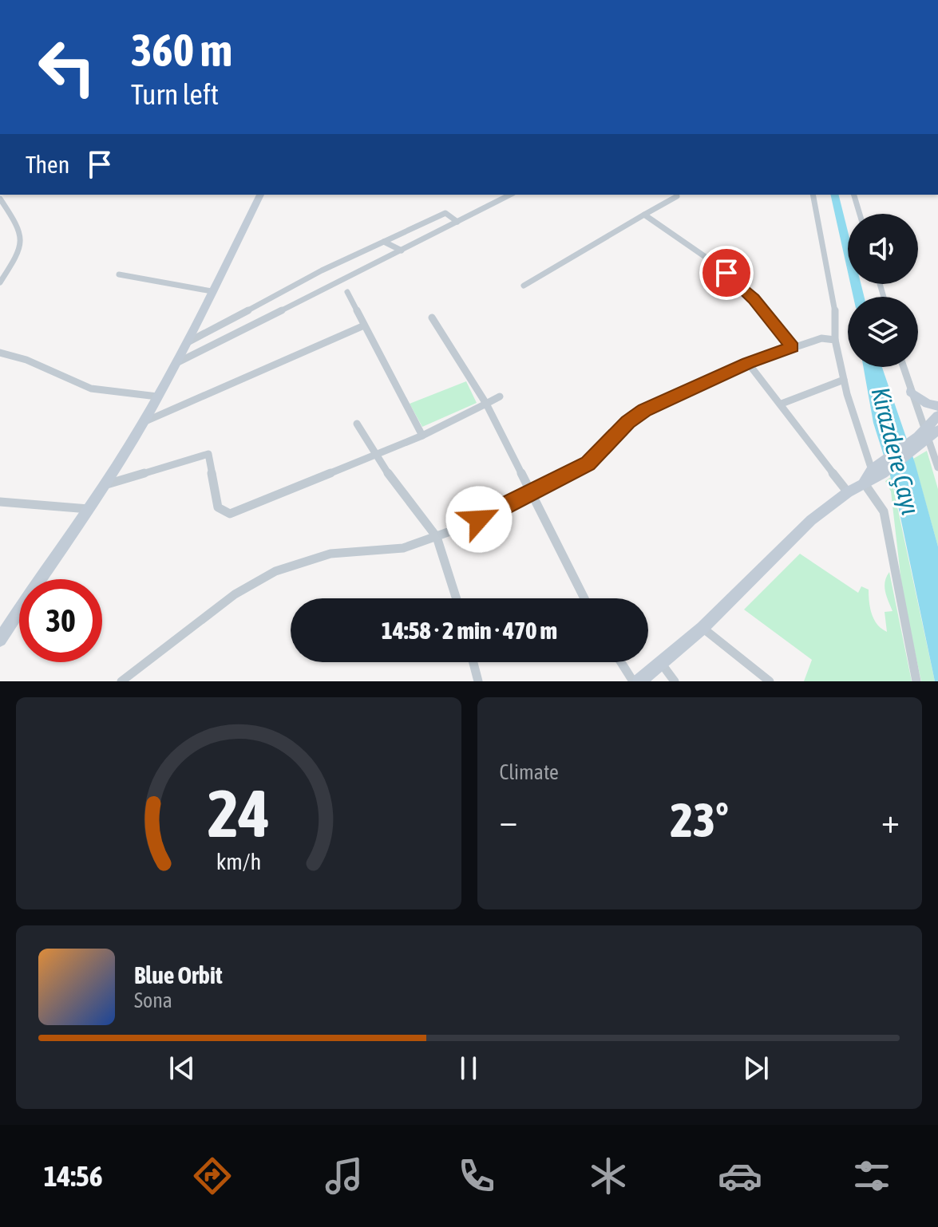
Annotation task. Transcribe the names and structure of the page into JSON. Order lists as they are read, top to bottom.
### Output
{
  "water": ["Kirazdere Çayı"],
  "page": {
    "turn": ["360 m", "Turn left"],
    "then": "Then",
    "limit": "30",
    "trip": "14:58 · 2 min · 470 m",
    "tile": "Climate",
    "heat": ["−", "23°", "+"],
    "song": ["Blue Orbit", "Sona"],
    "tabs": "14:56",
    "gauge": ["24", "km/h"]
  }
}
